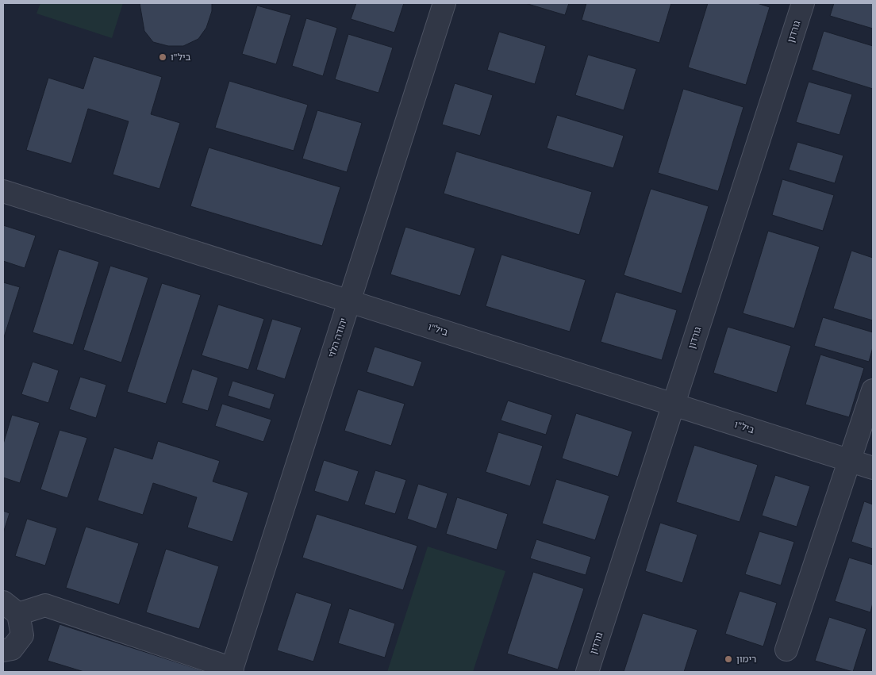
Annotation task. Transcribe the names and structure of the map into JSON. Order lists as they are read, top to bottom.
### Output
{
  "streets": {
    "street": ["גורדון", "ביל\"ו", "יהודה הלוי"]
  },
  "crossings": [
    ["גורדון", "ביל\"ו"],
    ["ביל\"ו", "יהודה הלוי"]
  ],
  "places": ["ביל\"ו", "רימון"]
}
